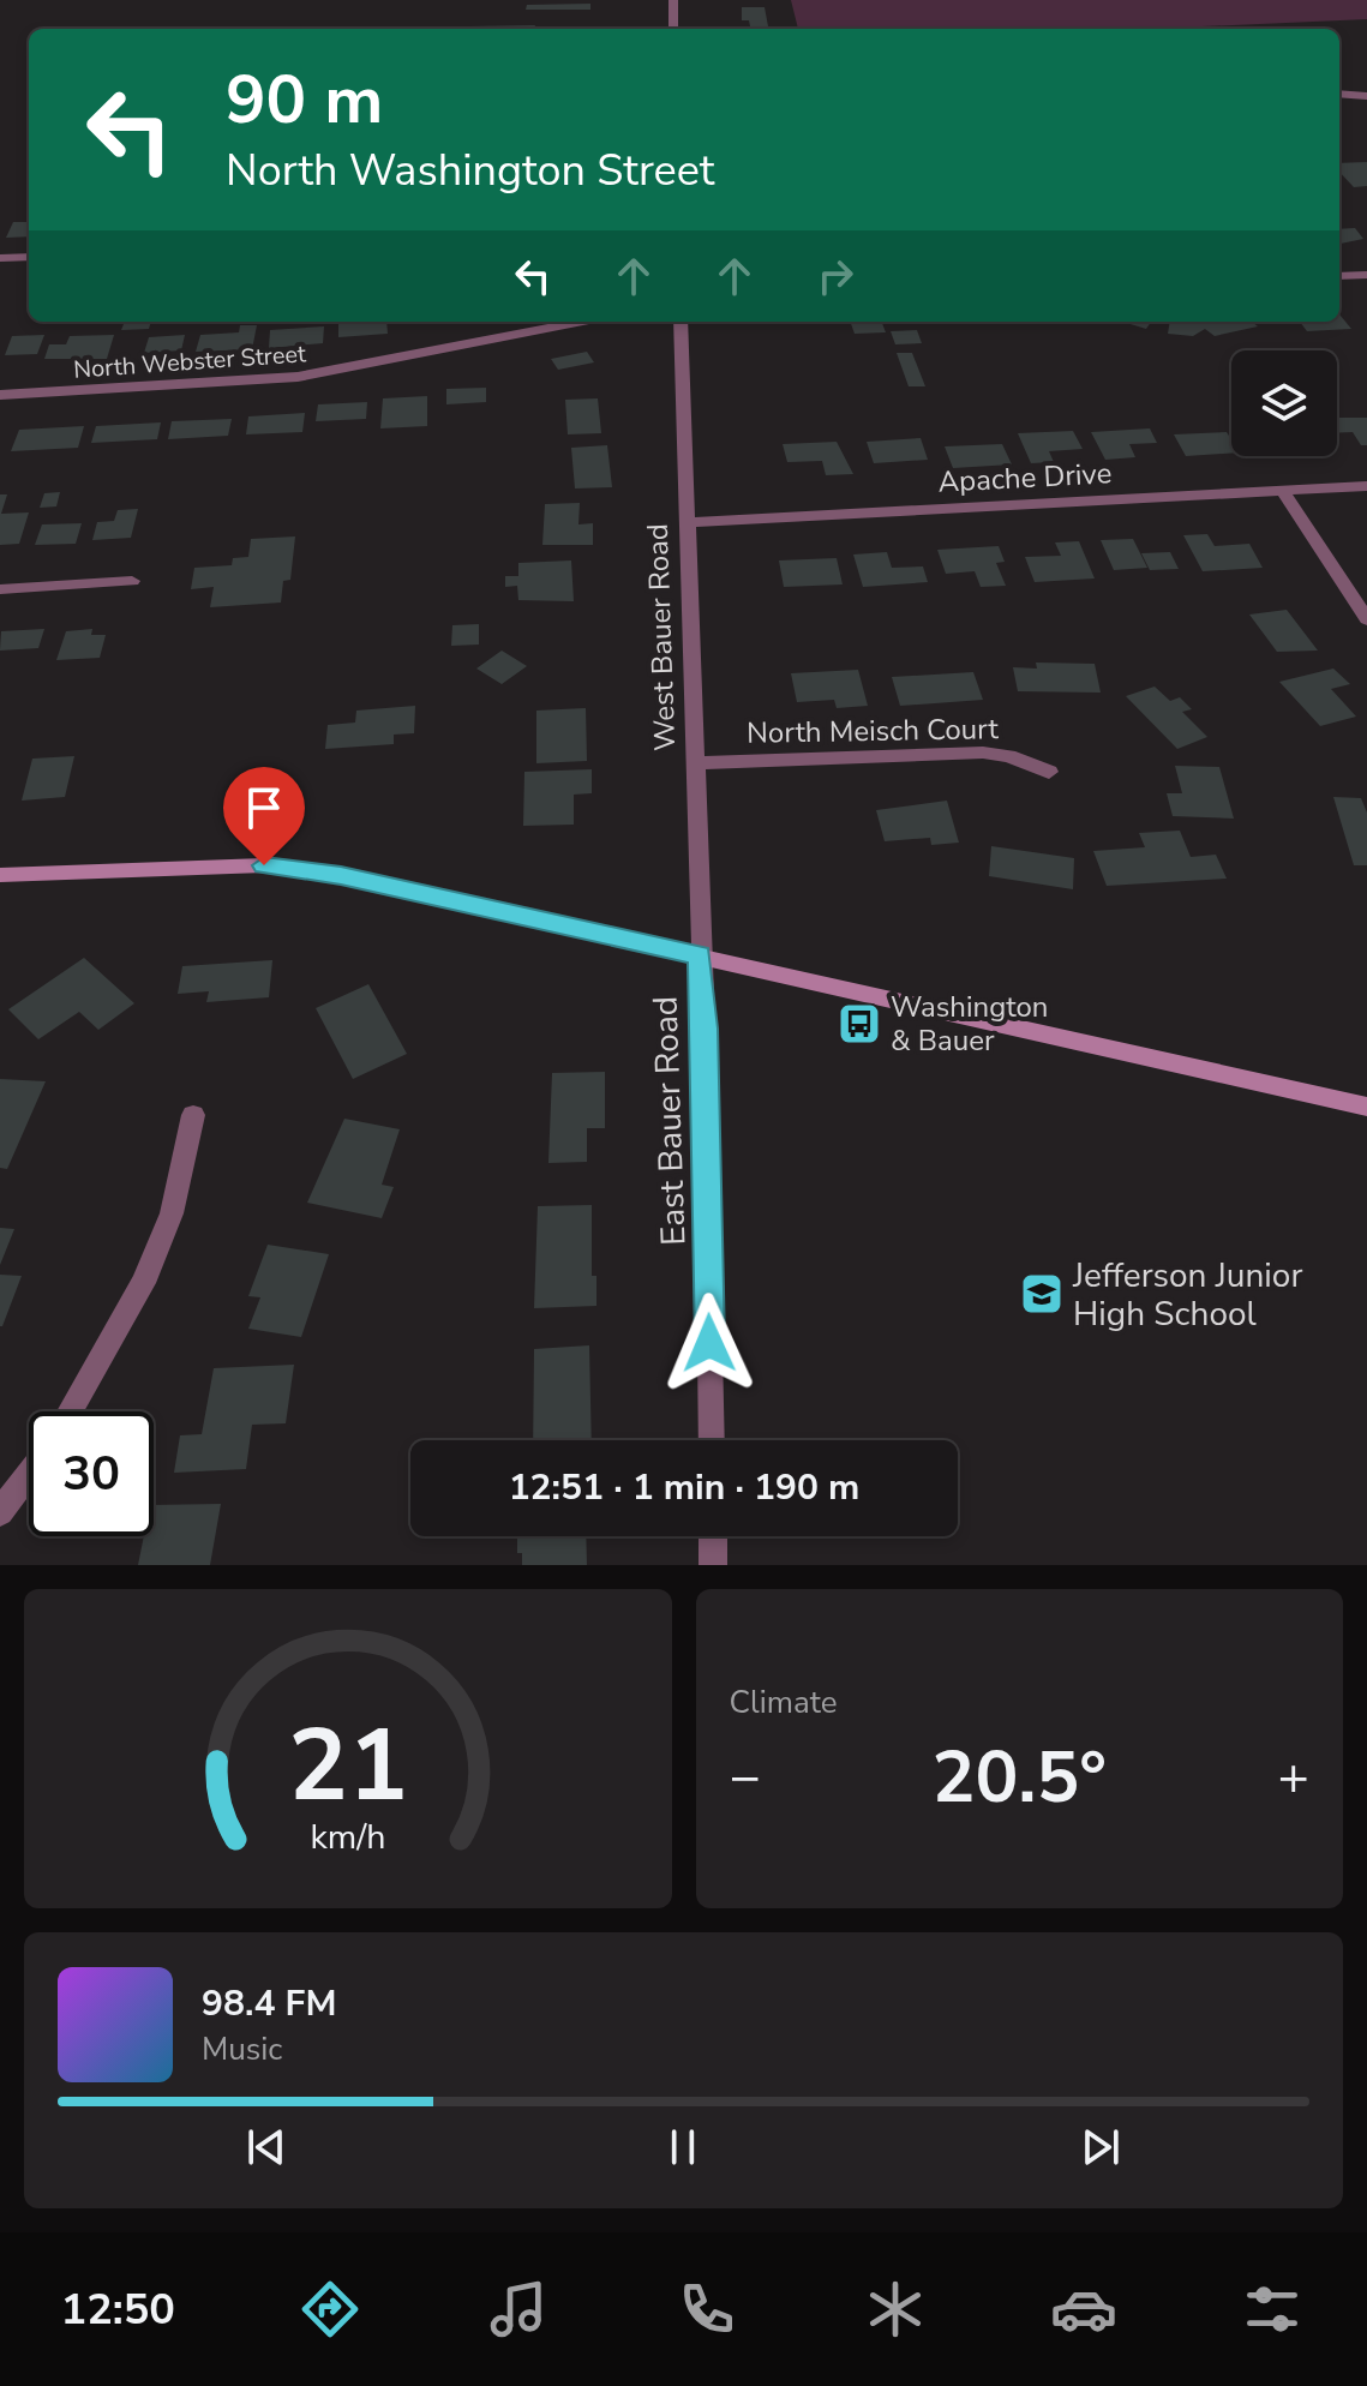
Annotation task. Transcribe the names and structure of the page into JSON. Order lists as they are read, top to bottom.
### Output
{
  "streets": {
    "street": [
      "North Webster Street",
      "Apache Drive",
      "West Bauer Road",
      "North Meisch Court",
      "East Bauer Road"
    ]
  },
  "crossings": [
    ["Apache Drive", "West Bauer Road"],
    ["West Bauer Road", "North Meisch Court"],
    ["West Bauer Road", "East Bauer Road"]
  ],
  "places": {
    "bus stop": ["Washington & Bauer"],
    "school or university": ["Jefferson Junior High School"]
  },
  "page": {
    "turn": ["90 m", "North Washington Street"],
    "limit": "30",
    "trip": "12:51 · 1 min · 190 m",
    "tile": "Climate",
    "heat": ["−", "20.5°", "+"],
    "song": ["98.4 FM", "Music"],
    "tabs": "12:50",
    "gauge": ["21", "km/h"]
  }
}
